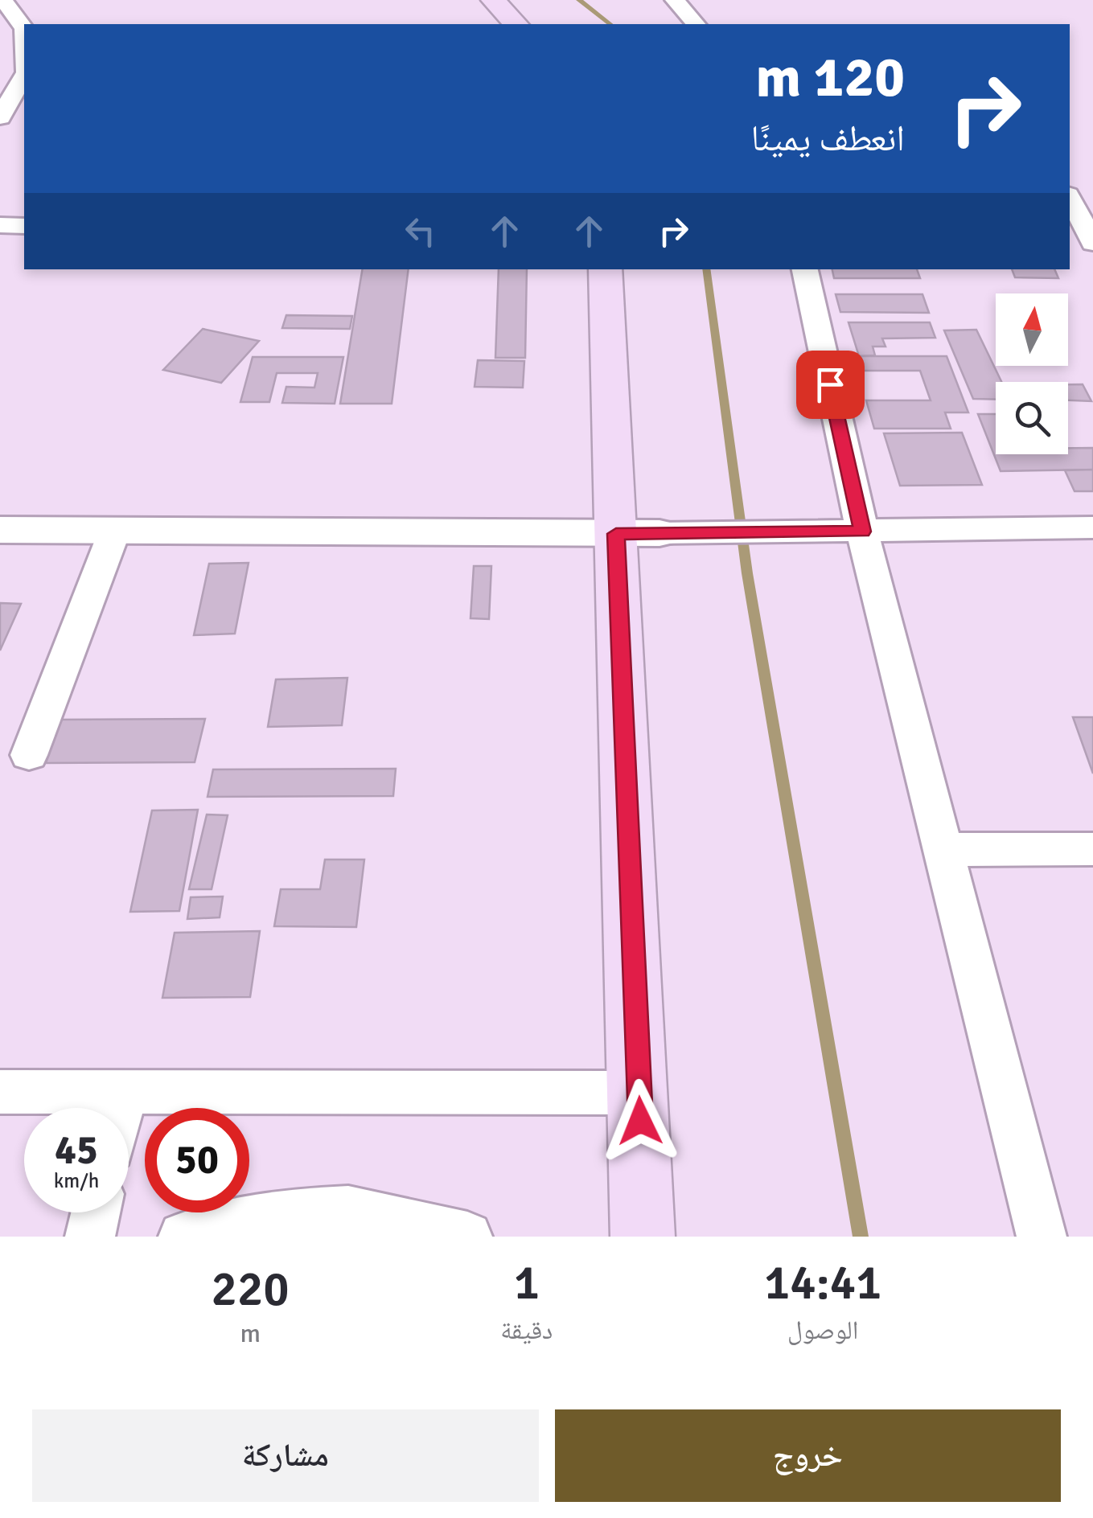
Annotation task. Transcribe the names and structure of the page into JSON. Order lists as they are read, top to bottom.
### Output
{
  "north": "top",
  "page": {
    "turn": ["120 m", "انعطف يمينًا"],
    "speed": "45 km/h",
    "limit": "50",
    "eta": [
      "14:41",
      "الوصول",
      "1",
      "دقيقة",
      "220",
      "m"
    ],
    "buttons": ["خروج", "مشاركة"]
  }
}
